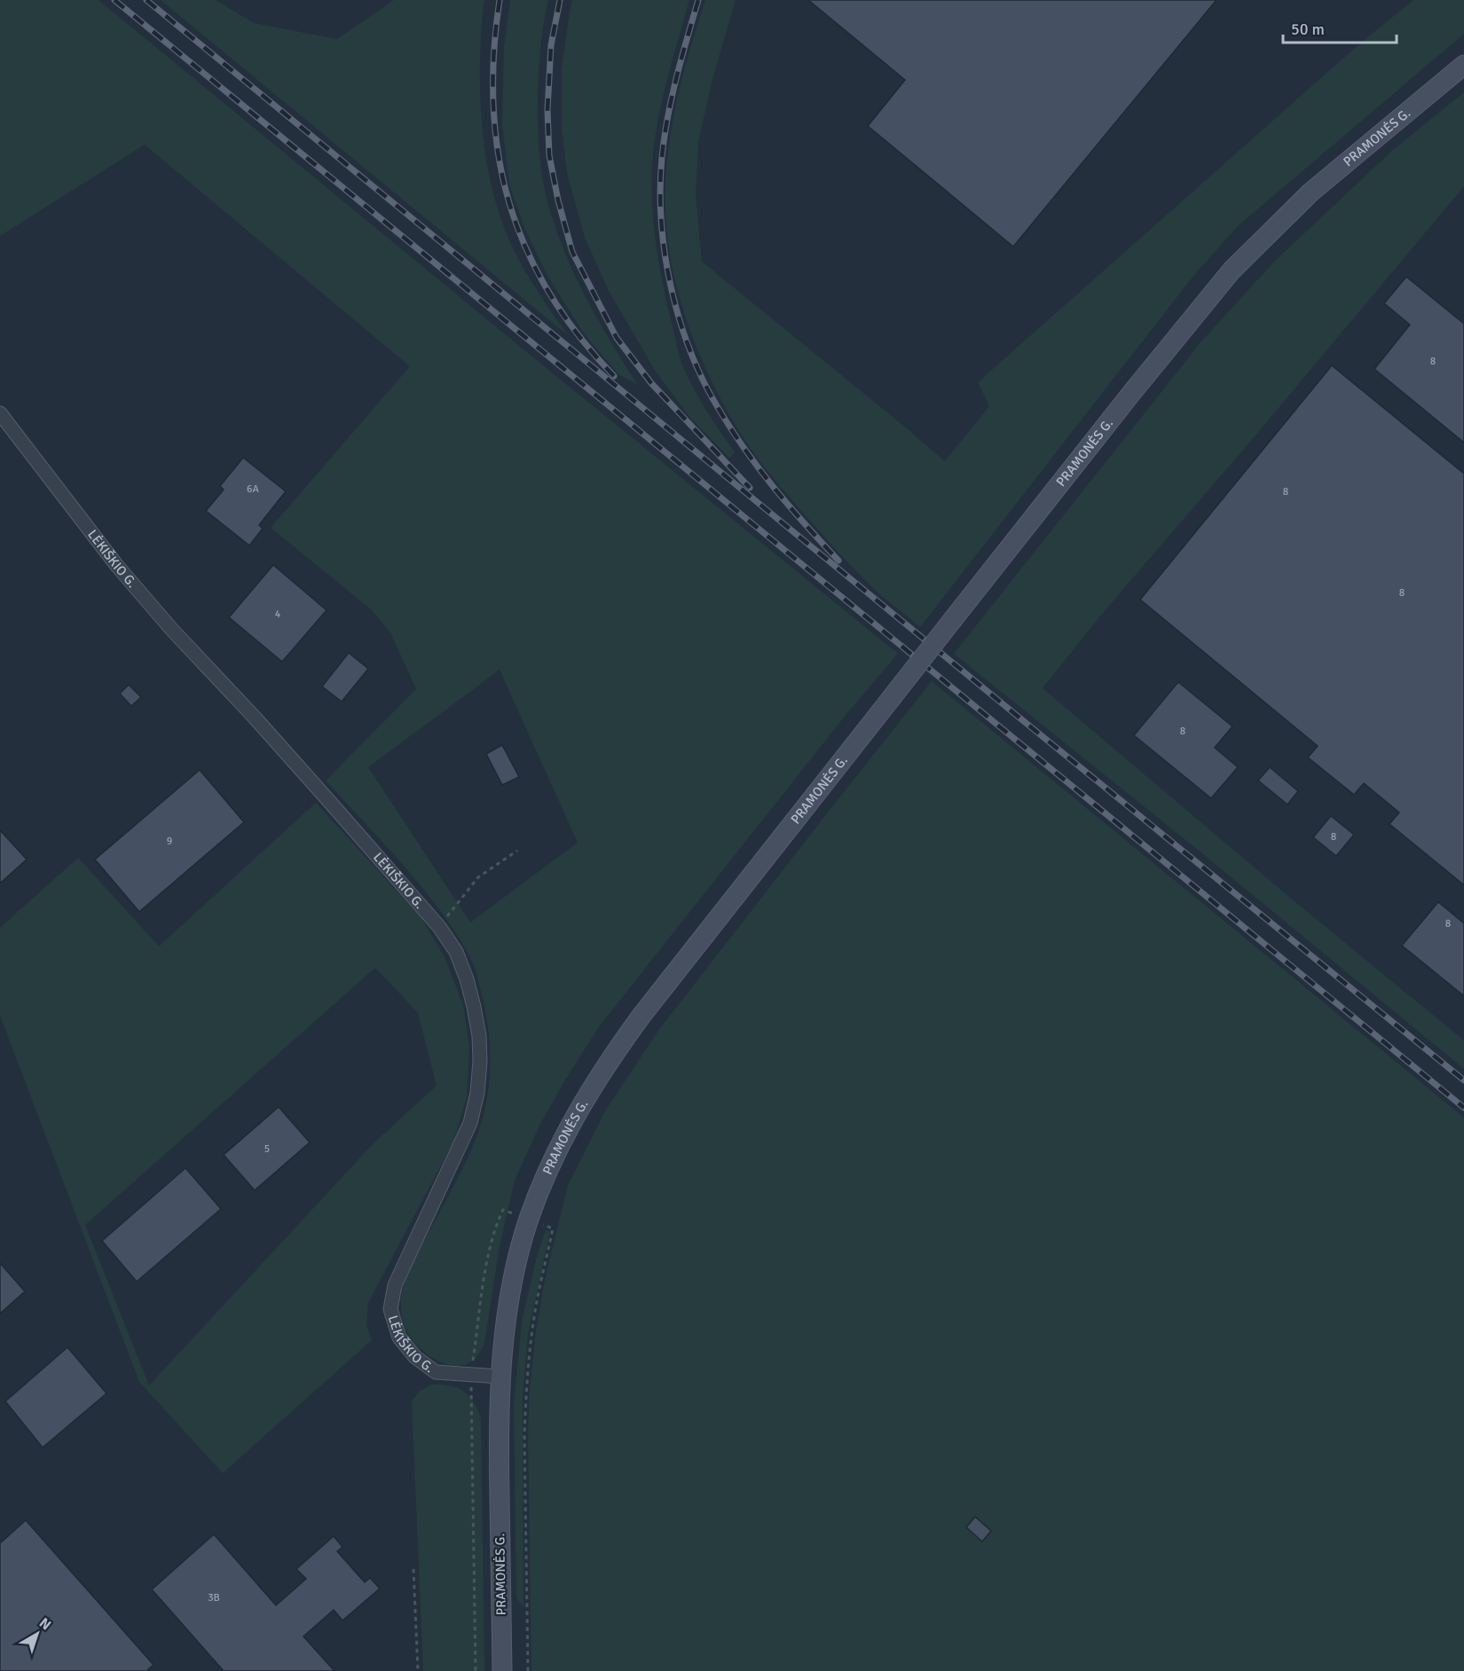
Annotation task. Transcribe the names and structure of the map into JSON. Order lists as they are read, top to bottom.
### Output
{
  "streets": {
    "main road": ["PRAMONĖS G."],
    "street": ["LĖKIŠKIO G."]
  },
  "crossings": [
    ["PRAMONĖS G.", "LĖKIŠKIO G."]
  ],
  "house_numbers": [
    "8",
    "6A",
    "8",
    "8",
    "4",
    "8",
    "8",
    "9",
    "8",
    "5",
    "3B"
  ],
  "scale_bar": "50 m",
  "north": "top right"
}
